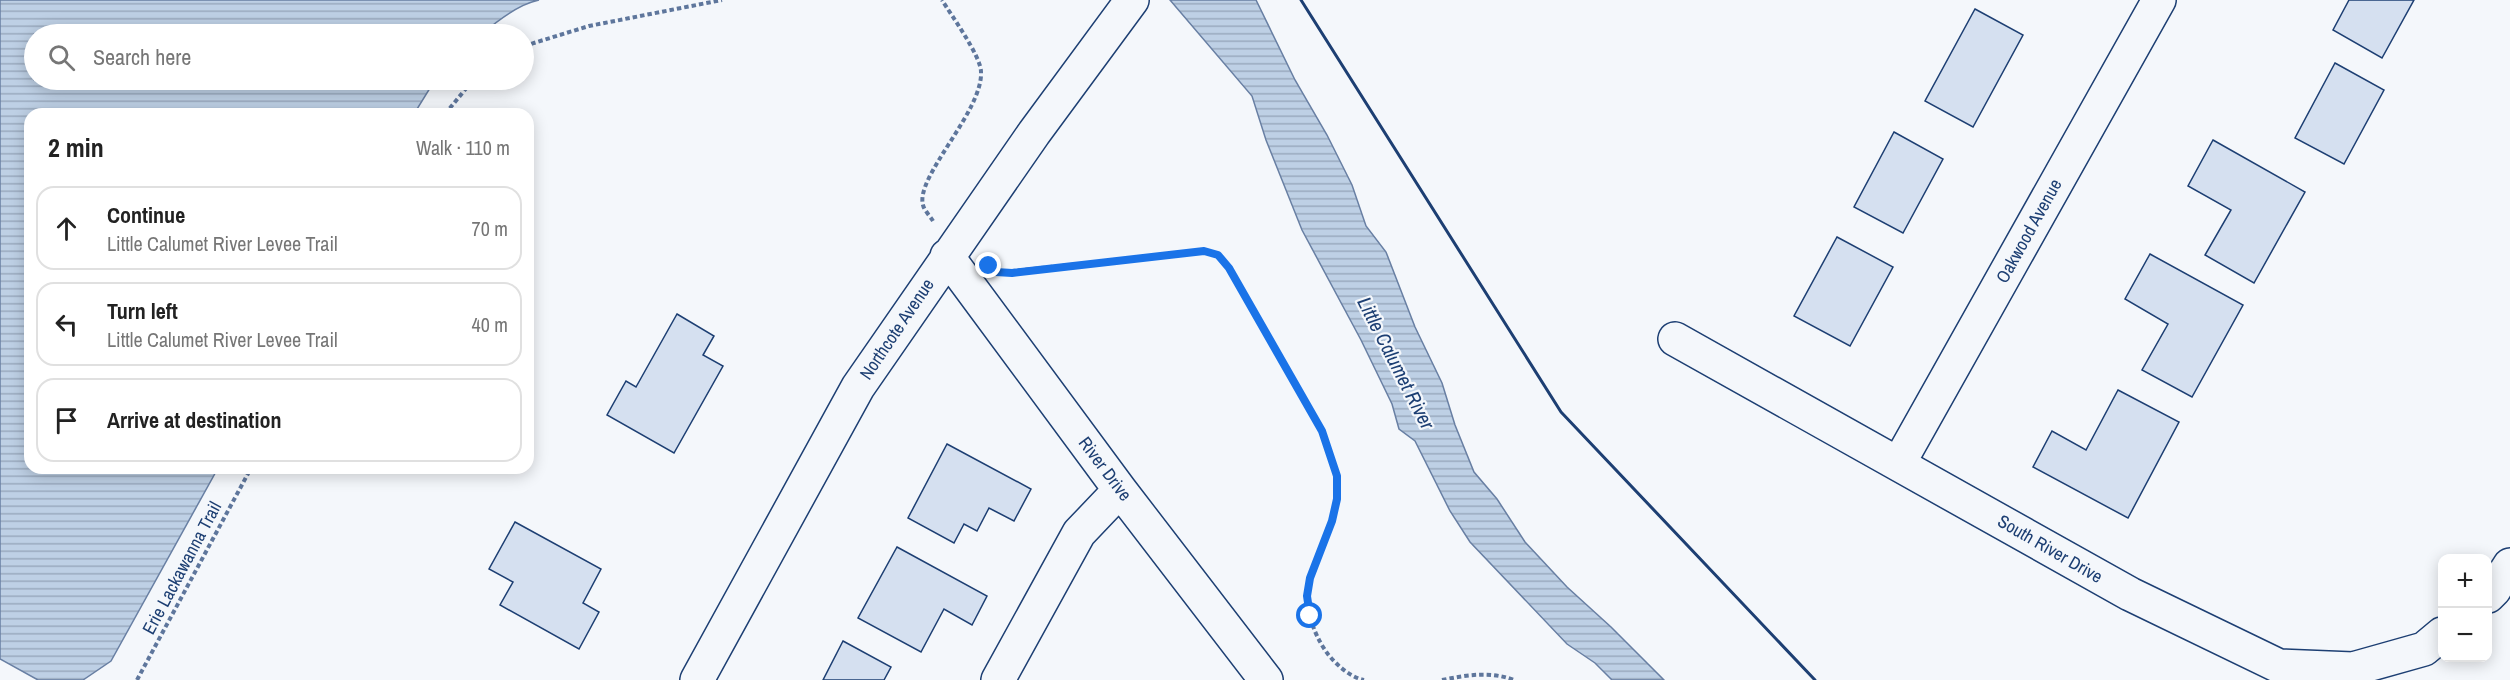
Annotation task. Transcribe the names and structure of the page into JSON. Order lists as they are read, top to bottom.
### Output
{
  "streets": {
    "street": [
      "Oakwood Avenue",
      "Northcote Avenue",
      "River Drive",
      "South River Drive"
    ],
    "path": ["Erie Lackawanna Trail"]
  },
  "crossings": [
    ["Oakwood Avenue", "South River Drive"],
    ["Northcote Avenue", "River Drive"]
  ],
  "water": ["Little Calumet River"],
  "page": {
    "search": "Search here",
    "heading": ["2 min", "Walk · 110 m"],
    "list": [
      ["Continue", "Little Calumet River Levee Trail", "70 m"],
      ["Turn left", "Little Calumet River Levee Trail", "40 m"],
      "Arrive at destination"
    ],
    "map_buttons": ["+", "−"]
  }
}
